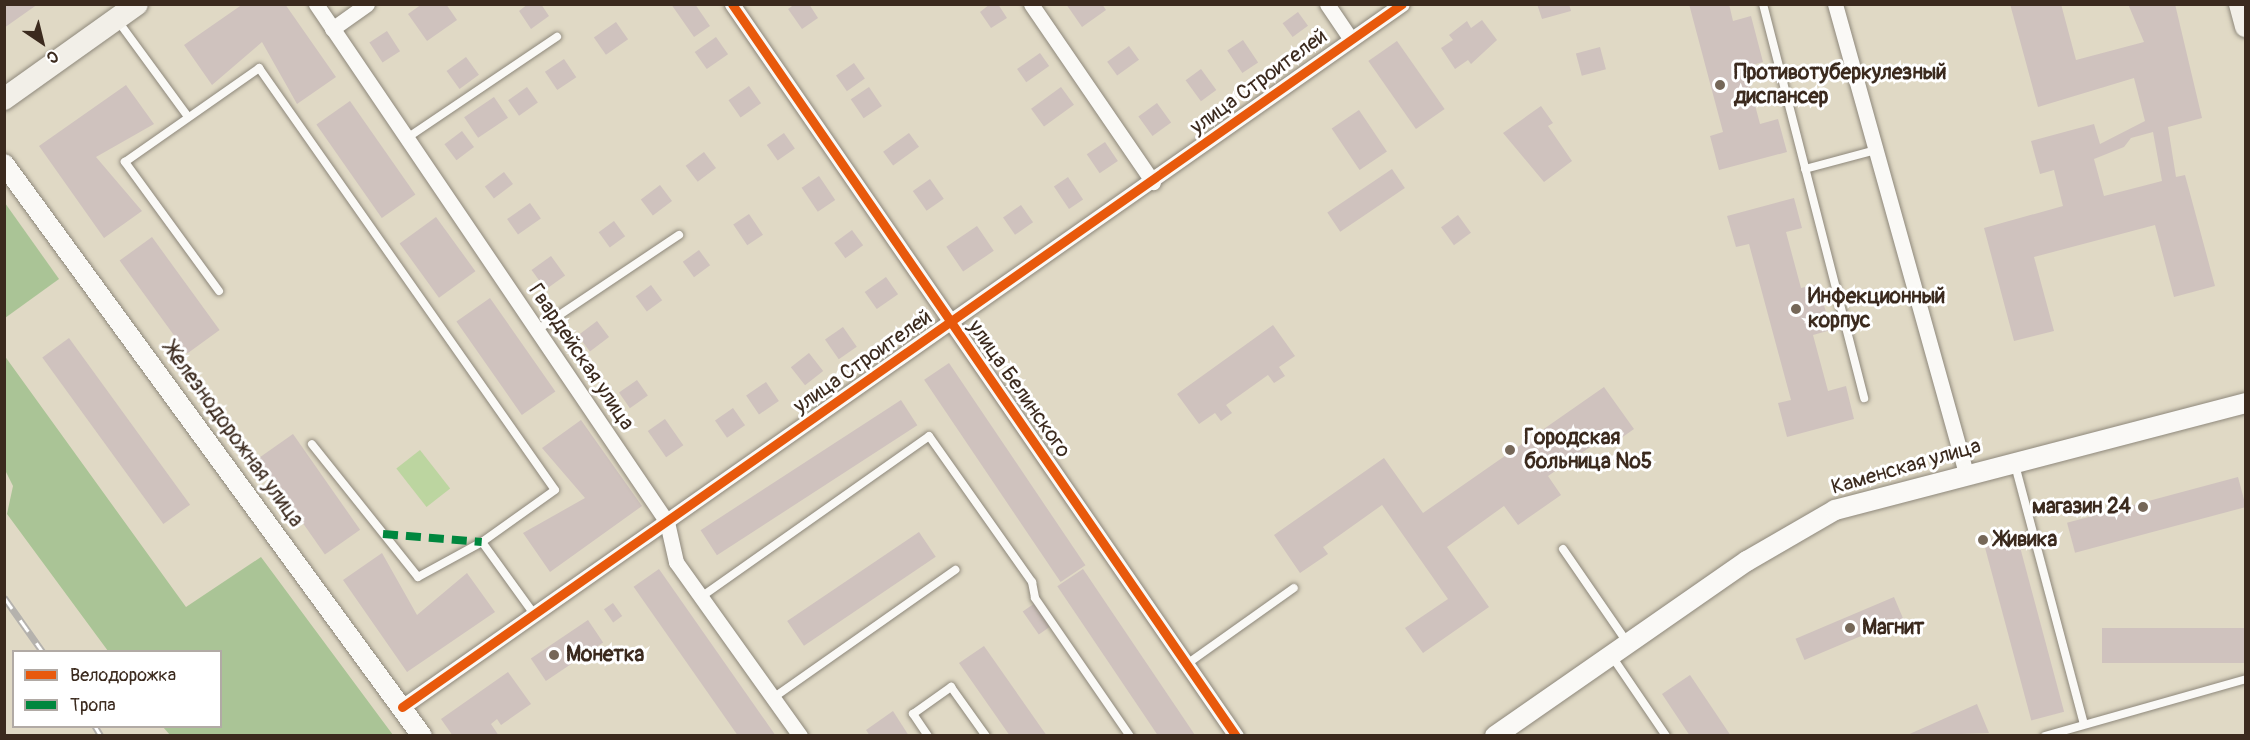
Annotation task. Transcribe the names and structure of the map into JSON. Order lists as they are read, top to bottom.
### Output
{
  "streets": {
    "street": [
      "улица Строителей",
      "Гвардейская улица",
      "улица Белинского",
      "Железнодорожная улица",
      "Каменская улица"
    ]
  },
  "crossings": [
    ["улица Строителей", "Гвардейская улица"],
    ["улица Строителей", "улица Белинского"],
    ["улица Строителей", "Железнодорожная улица"]
  ],
  "places": [
    "Противотуберкулезный диспансер",
    "Инфекционный корпус",
    "Городская больница №5",
    "магазин 24",
    "Живика",
    "Магнит",
    "Монетка"
  ],
  "legend": ["Велодорожка", "Тропа"],
  "north": "bottom right"
}
